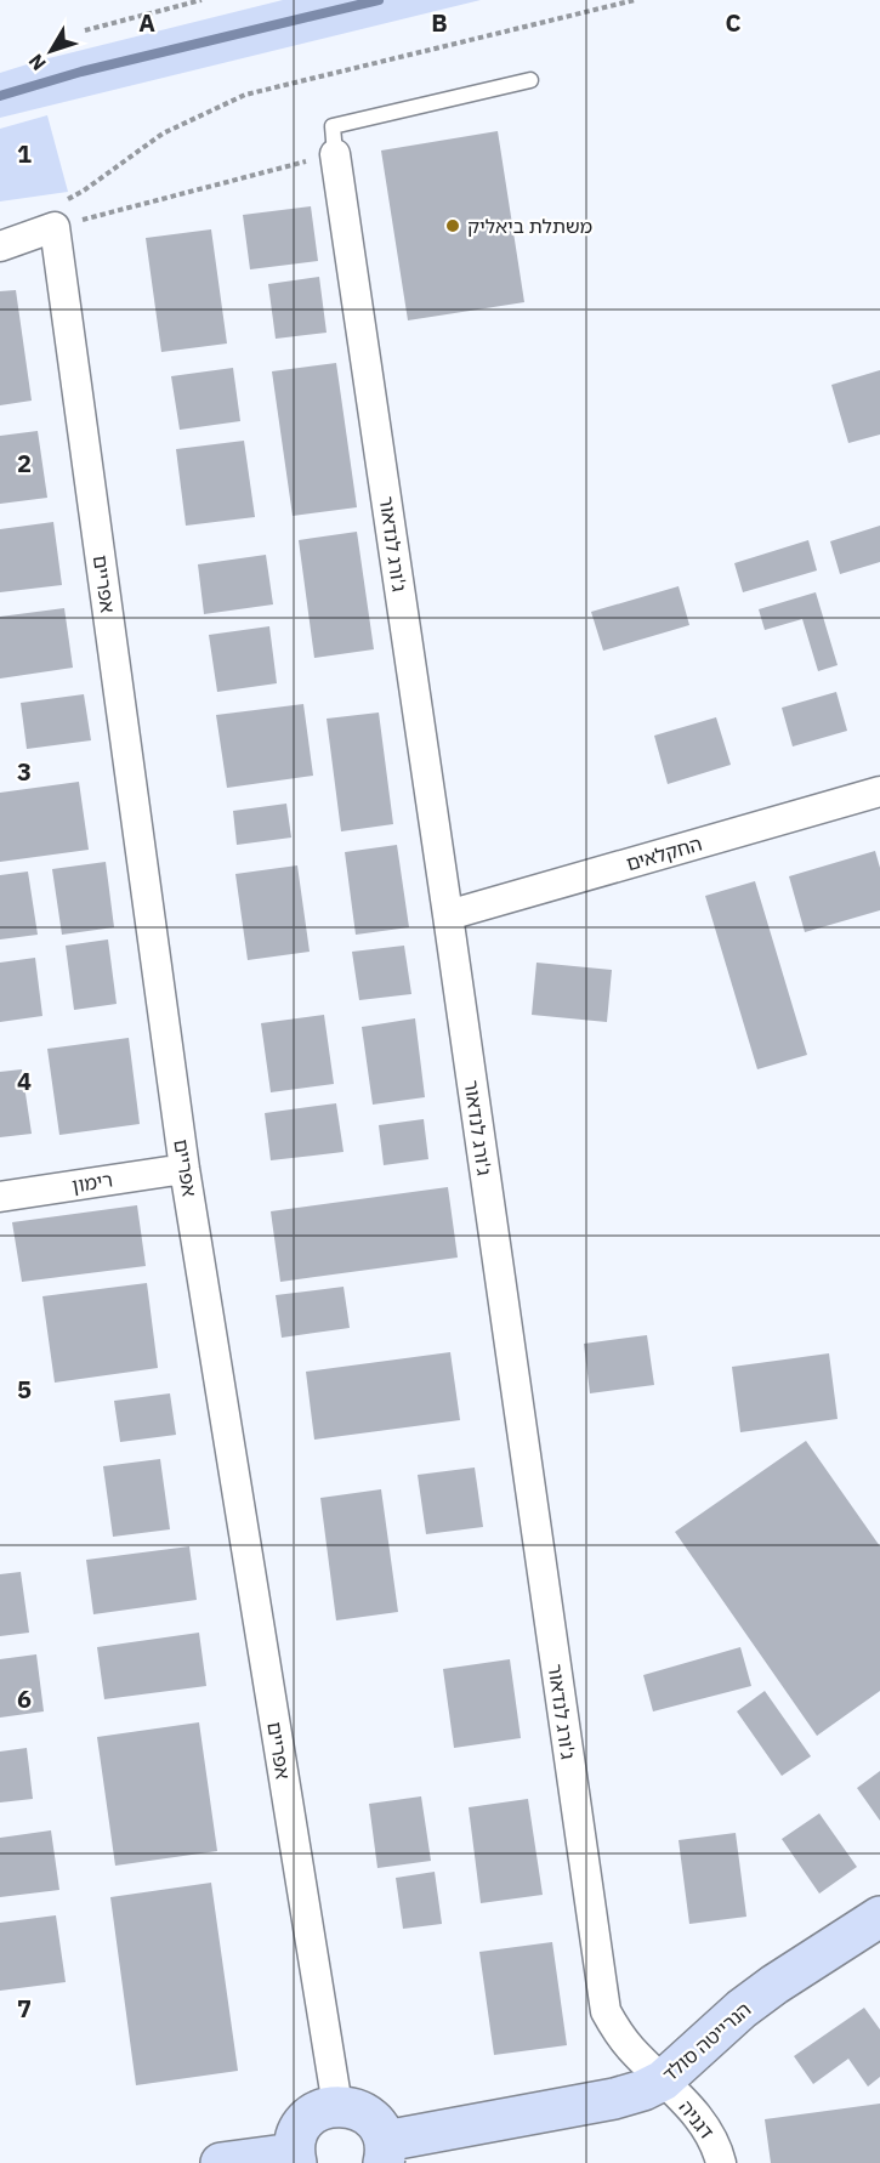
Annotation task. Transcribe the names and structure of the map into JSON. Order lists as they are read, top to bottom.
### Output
{
  "streets": {
    "street": [
      "ג'ורג לנדאור",
      "אפריים",
      "החקלאים",
      "רימון",
      "הנרייטה סולד",
      "דגניה"
    ]
  },
  "crossings": [
    ["ג'ורג לנדאור", "החקלאים"],
    ["ג'ורג לנדאור", "הנרייטה סולד"],
    ["ג'ורג לנדאור", "דגניה"],
    ["אפריים", "רימון"],
    ["הנרייטה סולד", "דגניה"]
  ],
  "places": ["משתלת ביאליק"],
  "north": "bottom left",
  "grid": {
    "columns": ["A", "B", "C"],
    "rows": [
      "1",
      "2",
      "3",
      "4",
      "5",
      "6",
      "7"
    ]
  }
}
